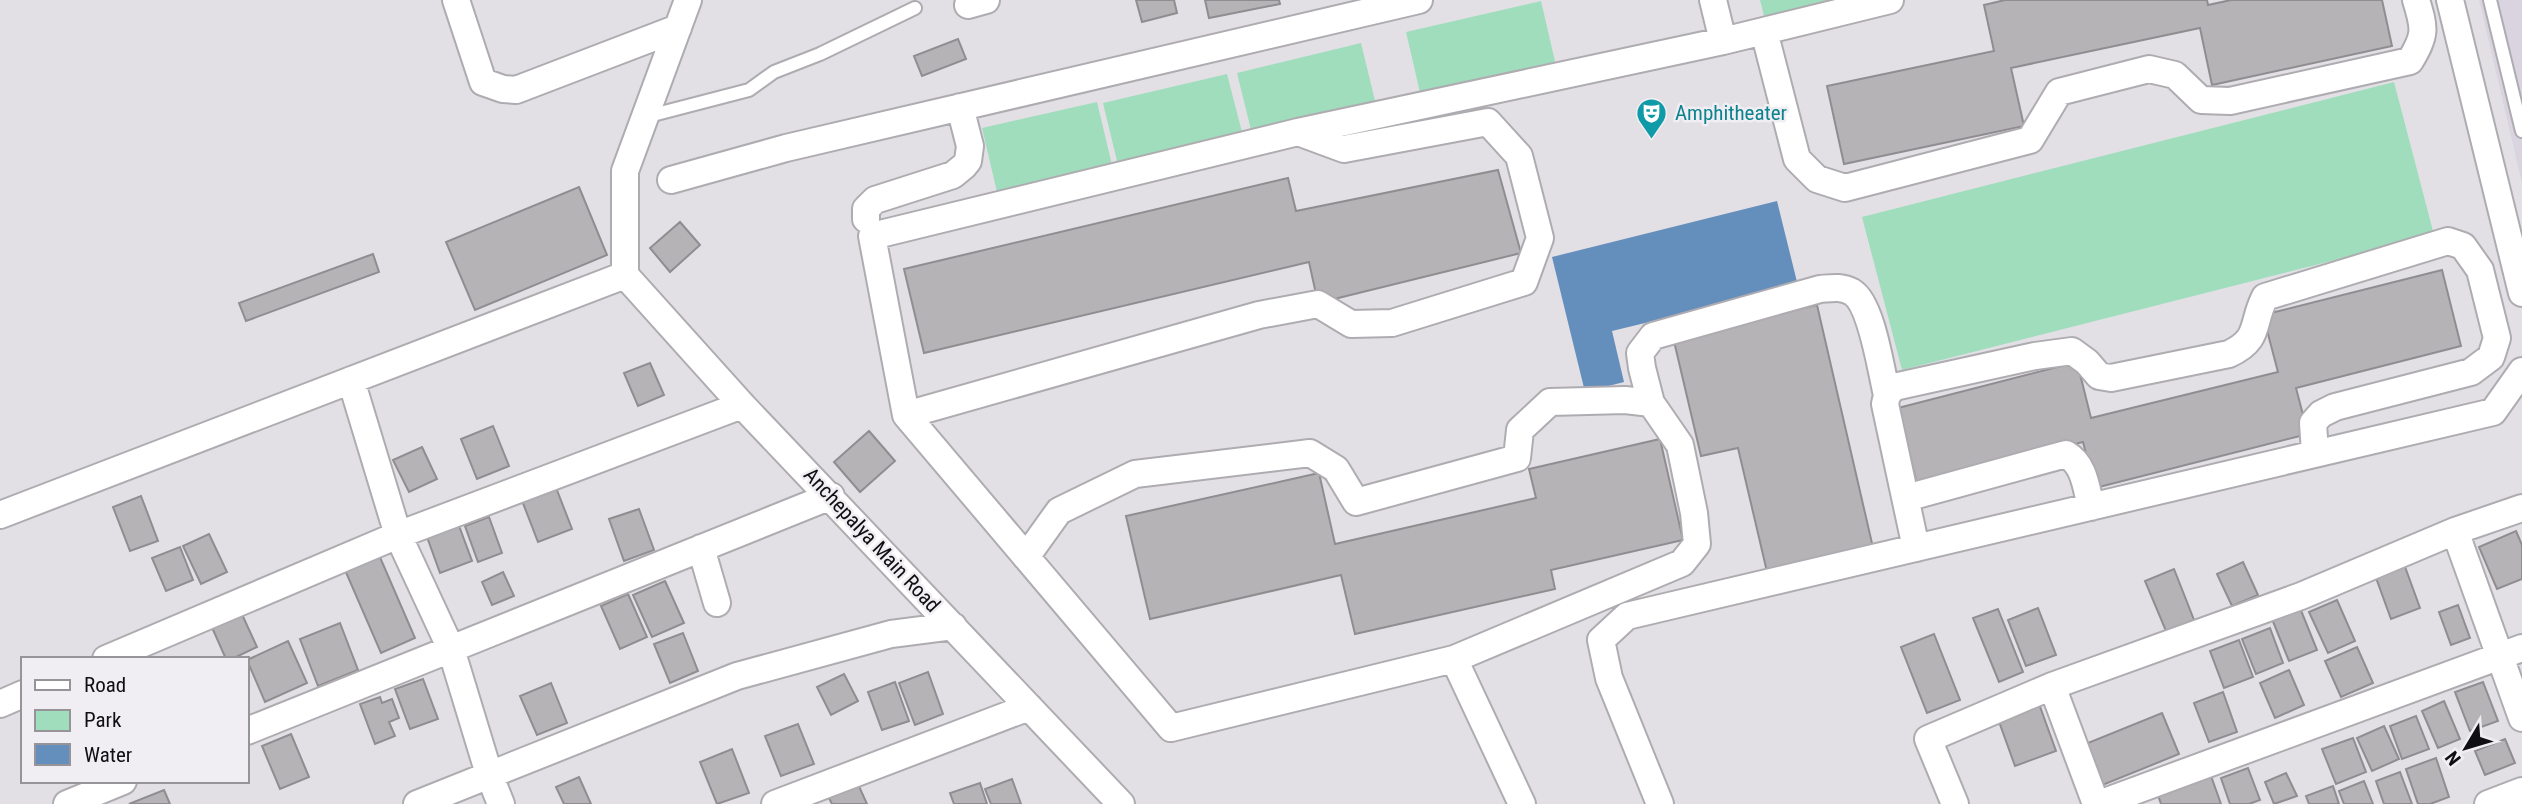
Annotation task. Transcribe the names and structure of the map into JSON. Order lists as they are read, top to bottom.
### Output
{
  "streets": {
    "street": ["Anchepalya Main Road"]
  },
  "places": {
    "theatre": ["Amphitheater"]
  },
  "legend": ["Road", "Park", "Water"],
  "north": "bottom left"
}
